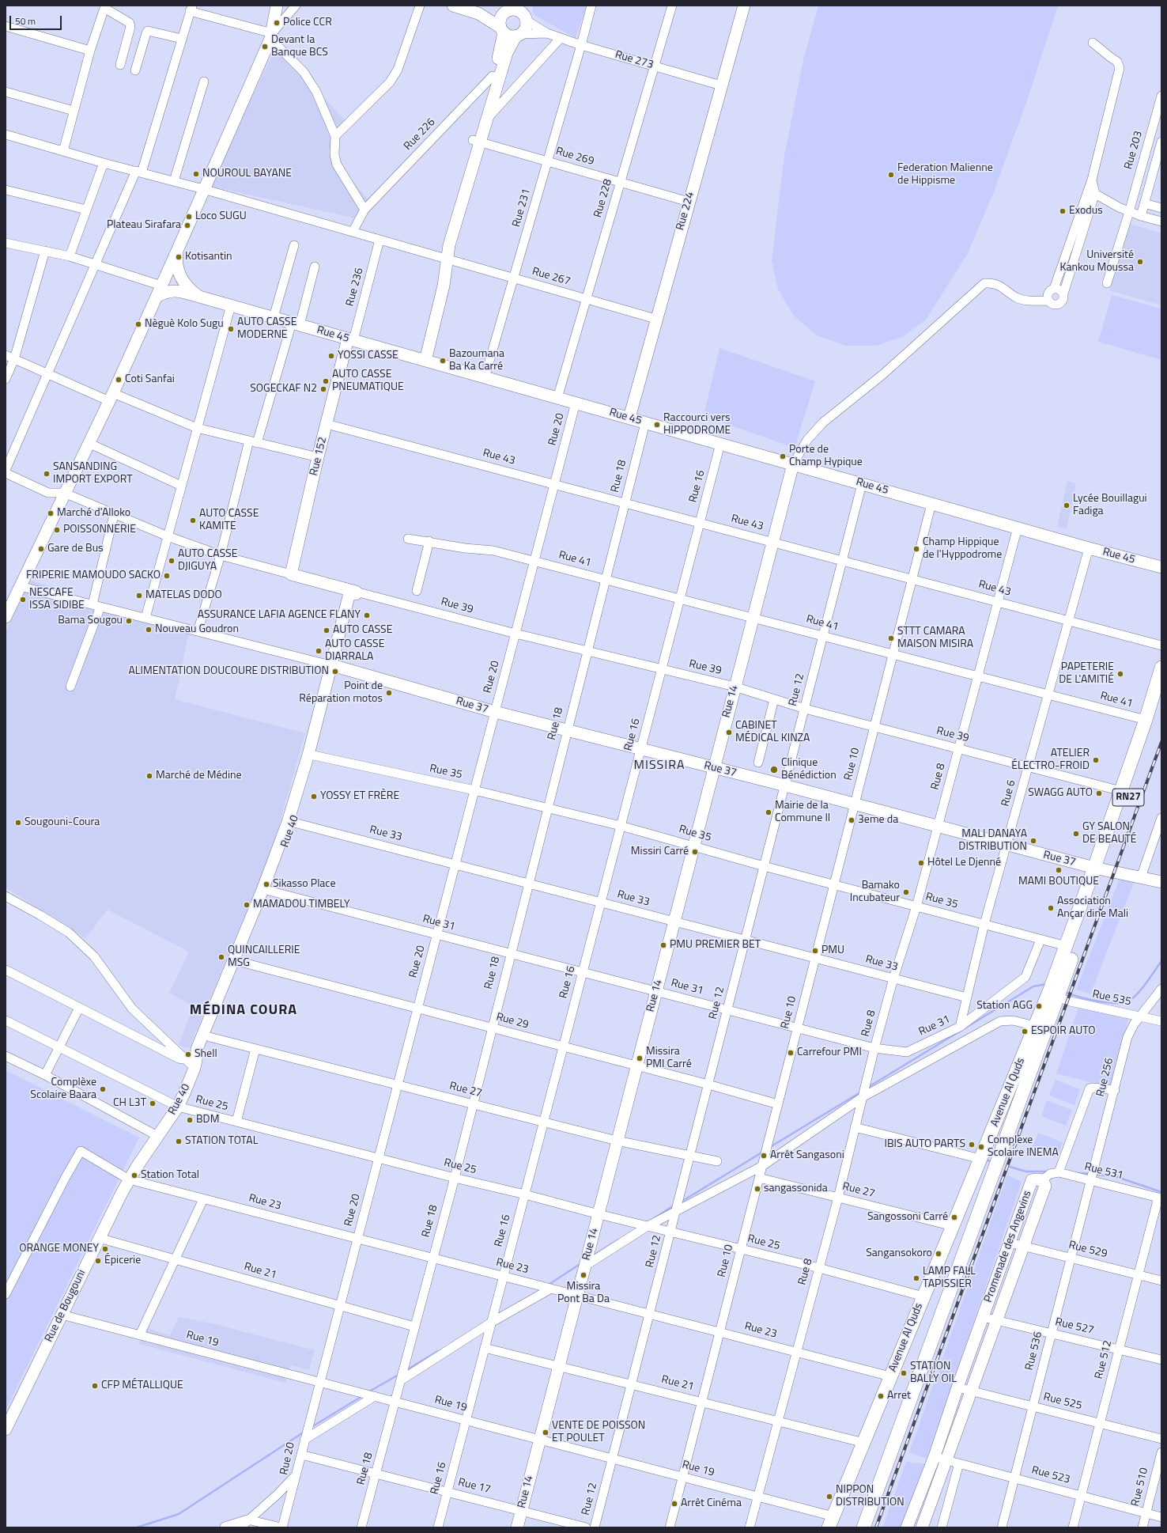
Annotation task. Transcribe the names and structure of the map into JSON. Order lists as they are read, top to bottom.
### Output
{
  "streets": {
    "main road": ["RN27", "Avenue Al Quds"],
    "street": [
      "Rue 273",
      "Rue 226",
      "Rue 203",
      "Rue 269",
      "Rue 228",
      "Rue 231",
      "Rue 224",
      "Rue 267",
      "Rue 236",
      "Rue 45",
      "Rue 20",
      "Rue 152",
      "Rue 43",
      "Rue 18",
      "Rue 16",
      "Rue 41",
      "Rue 39",
      "Rue 12",
      "Rue 14",
      "Rue 37",
      "Rue 10",
      "Rue 35",
      "Rue 8",
      "Rue 6",
      "Rue 40",
      "Rue 33",
      "Rue 31",
      "Rue 535",
      "Rue 29",
      "Rue 256",
      "Rue 27",
      "Rue 25",
      "Rue 531",
      "Rue 23",
      "Promenade des Angevins",
      "Rue 529",
      "Rue 21",
      "Rue de Bougouni",
      "Rue 527",
      "Rue 19",
      "Rue 536",
      "Rue 512",
      "Rue 525",
      "Rue 523",
      "Rue 17",
      "Rue 510"
    ]
  },
  "crossings": [
    ["Rue 273", "Rue 228"],
    ["Rue 273", "Rue 231"],
    ["Rue 273", "Rue 224"],
    ["Rue 226", "Rue 267"],
    ["Rue 269", "Rue 228"],
    ["Rue 269", "Rue 231"],
    ["Rue 269", "Rue 224"],
    ["Rue 228", "Rue 267"],
    ["Rue 228", "Rue 45"],
    ["Rue 231", "Rue 267"],
    ["Rue 231", "Rue 45"],
    ["Rue 224", "Rue 267"],
    ["Rue 224", "Rue 45"],
    ["Rue 267", "Rue 236"],
    ["Rue 236", "Rue 45"],
    ["Rue 236", "Rue 152"],
    ["Rue 45", "Rue 20"],
    ["Rue 45", "Rue 152"],
    ["Rue 45", "Rue 18"],
    ["Rue 45", "Rue 16"],
    ["Rue 45", "Rue 12"],
    ["Rue 45", "Rue 14"],
    ["Rue 45", "Rue 10"],
    ["Rue 45", "Rue 8"],
    ["Rue 45", "Rue 6"],
    ["Rue 20", "Rue 43"],
    ["Rue 20", "Rue 41"],
    ["Rue 20", "Rue 39"],
    ["Rue 20", "Rue 37"],
    ["Rue 20", "Rue 35"],
    ["Rue 20", "Rue 33"],
    ["Rue 20", "Rue 31"],
    ["Rue 20", "Rue 29"],
    ["Rue 20", "Rue 27"],
    ["Rue 20", "Rue 25"],
    ["Rue 20", "Rue 23"],
    ["Rue 20", "Rue 21"],
    ["Rue 20", "Rue 19"],
    ["Rue 20", "Rue 17"],
    ["Rue 152", "Rue 43"],
    ["Rue 43", "Rue 18"],
    ["Rue 43", "Rue 16"],
    ["Rue 43", "Rue 12"],
    ["Rue 43", "Rue 14"],
    ["Rue 43", "Rue 10"],
    ["Rue 43", "Rue 8"],
    ["Rue 43", "Rue 6"],
    ["Rue 18", "Rue 41"],
    ["Rue 18", "Rue 39"],
    ["Rue 18", "Rue 37"],
    ["Rue 18", "Rue 35"],
    ["Rue 18", "Rue 33"],
    ["Rue 18", "Rue 31"],
    ["Rue 18", "Rue 29"],
    ["Rue 18", "Rue 27"],
    ["Rue 18", "Rue 25"],
    ["Rue 18", "Rue 23"],
    ["Rue 18", "Rue 21"],
    ["Rue 18", "Rue 19"],
    ["Rue 18", "Rue 17"],
    ["Rue 16", "Rue 41"],
    ["Rue 16", "Rue 39"],
    ["Rue 16", "Rue 37"],
    ["Rue 16", "Rue 35"],
    ["Rue 16", "Rue 33"],
    ["Rue 16", "Rue 31"],
    ["Rue 16", "Rue 29"],
    ["Rue 16", "Rue 27"],
    ["Rue 16", "Rue 25"],
    ["Rue 16", "Rue 23"],
    ["Rue 16", "Rue 21"],
    ["Rue 16", "Rue 19"],
    ["Rue 16", "Rue 17"],
    ["Rue 41", "Rue 12"],
    ["Rue 41", "Rue 14"],
    ["Rue 41", "Rue 10"],
    ["Rue 41", "Rue 8"],
    ["Rue 41", "Rue 6"],
    ["Rue 41", "Avenue Al Quds"],
    ["Rue 39", "Rue 12"],
    ["Rue 39", "Rue 14"],
    ["Rue 39", "Rue 10"],
    ["Rue 39", "Rue 8"],
    ["Rue 39", "Rue 6"],
    ["Rue 39", "Rue 40"],
    ["Rue 39", "Avenue Al Quds"],
    ["Rue 12", "Rue 37"],
    ["Rue 12", "Rue 35"],
    ["Rue 12", "Rue 33"],
    ["Rue 12", "Rue 31"],
    ["Rue 12", "Rue 29"],
    ["Rue 12", "Rue 27"],
    ["Rue 12", "Rue 25"],
    ["Rue 12", "Rue 23"],
    ["Rue 12", "Rue 21"],
    ["Rue 12", "Rue 19"],
    ["Rue 14", "Rue 37"],
    ["Rue 14", "Rue 35"],
    ["Rue 14", "Rue 33"],
    ["Rue 14", "Rue 31"],
    ["Rue 14", "Rue 29"],
    ["Rue 14", "Rue 27"],
    ["Rue 14", "Rue 25"],
    ["Rue 14", "Rue 23"],
    ["Rue 14", "Rue 21"],
    ["Rue 14", "Rue 19"],
    ["Rue 14", "Rue 17"],
    ["Rue 37", "Rue 10"],
    ["Rue 37", "Rue 8"],
    ["Rue 37", "Rue 6"],
    ["Rue 37", "Rue 40"],
    ["Rue 37", "Avenue Al Quds"],
    ["Rue 10", "Rue 35"],
    ["Rue 10", "Rue 33"],
    ["Rue 10", "Rue 31"],
    ["Rue 10", "Rue 29"],
    ["Rue 10", "Rue 27"],
    ["Rue 10", "Rue 25"],
    ["Rue 10", "Rue 23"],
    ["Rue 10", "Rue 21"],
    ["Rue 10", "Rue 19"],
    ["Rue 35", "Rue 8"],
    ["Rue 35", "Rue 6"],
    ["Rue 35", "Rue 40"],
    ["Rue 35", "Rue 31"],
    ["Rue 35", "Avenue Al Quds"],
    ["Rue 8", "Rue 33"],
    ["Rue 8", "Rue 31"],
    ["Rue 8", "Rue 27"],
    ["Rue 8", "Rue 25"],
    ["Rue 8", "Rue 23"],
    ["Rue 8", "Rue 21"],
    ["Rue 8", "Rue 19"],
    ["Rue 6", "Rue 33"],
    ["Rue 6", "Rue 31"],
    ["Rue 40", "Rue 33"],
    ["Rue 40", "Rue 31"],
    ["Rue 40", "Rue 29"],
    ["Rue 40", "Rue 27"],
    ["Rue 40", "Rue 25"],
    ["Rue 40", "Rue de Bougouni"],
    ["Rue 535", "Rue 256"],
    ["Rue 535", "Avenue Al Quds"],
    ["Rue 256", "Rue 531"],
    ["Rue 256", "Rue 536"],
    ["Rue 27", "Avenue Al Quds"],
    ["Avenue Al Quds", "Rue 25"],
    ["Avenue Al Quds", "Rue 23"],
    ["Avenue Al Quds", "Rue 21"],
    ["Avenue Al Quds", "Rue 19"],
    ["Rue 531", "Rue 536"],
    ["Rue 531", "Rue 512"],
    ["Rue 23", "Rue de Bougouni"],
    ["Promenade des Angevins", "Rue 529"],
    ["Promenade des Angevins", "Rue 527"],
    ["Promenade des Angevins", "Rue 525"],
    ["Promenade des Angevins", "Rue 523"],
    ["Rue 529", "Rue 536"],
    ["Rue 529", "Rue 512"],
    ["Rue 21", "Rue de Bougouni"],
    ["Rue de Bougouni", "Rue 19"],
    ["Rue 527", "Rue 536"],
    ["Rue 527", "Rue 512"],
    ["Rue 536", "Rue 525"],
    ["Rue 536", "Rue 523"],
    ["Rue 512", "Rue 525"],
    ["Rue 512", "Rue 523"],
    ["Rue 523", "Rue 510"]
  ],
  "districts": ["MISSIRA", "MÉDINA COURA"],
  "places": [
    "Police CCR",
    "Devant la Banque BCS",
    "NOUROUL BAYANE",
    "Federation Malienne de Hippisme",
    "Exodus",
    "Loco SUGU",
    "Plateau Sirafara",
    "Kotisantin",
    "Université Kankou Moussa",
    "Nèguè Kolo Sugu",
    "AUTO CASSE MODERNE",
    "YOSSI CASSE",
    "Bazoumana Ba Ka Carré",
    "Coti Sanfai",
    "AUTO CASSE PNEUMATIQUE",
    "SOGECKAF N2",
    "Raccourci vers HIPPODROME",
    "Porte de Champ Hypique",
    "SANSANDING IMPORT EXPORT",
    "Lycée Bouillagui Fadiga",
    "Marché d'Alloko",
    "AUTO CASSE KAMITE",
    "POISSONNERIE",
    "Gare de Bus",
    "Champ Hippique de l'Hyppodrome",
    "AUTO CASSE DJIGUYA",
    "FRIPERIE MAMOUDO SACKO",
    "MATELAS DODO",
    "NESCAFE ISSA SIDIBE",
    "ASSURANCE LAFIA AGENCE FLANY",
    "Bama Sougou",
    "Nouveau Goudron",
    "AUTO CASSE",
    "STTT CAMARA MAISON MISIRA",
    "AUTO CASSE DIARRALA",
    "ALIMENTATION DOUCOURE DISTRIBUTION",
    "PAPETERIE DE L'AMITIÉ",
    "Point de Réparation motos",
    "CABINET MÉDICAL KINZA",
    "ATELIER ÉLECTRO-FROID",
    "Clinique Bénédiction",
    "Marché de Médine",
    "SWAGG AUTO",
    "YOSSY ET FRÈRE",
    "Mairie de la Commune II",
    "3eme da",
    "Sougouni-Coura",
    "GY SALON DE BEAUTÉ",
    "MALI DANAYA DISTRIBUTION",
    "Missiri Carré",
    "Hôtel Le Djenné",
    "MAMI BOUTIQUE",
    "Sikasso Place",
    "Bamako Incubateur",
    "MAMADOU TIMBELY",
    "Association Ançar dine Mali",
    "PMU PREMIER BET",
    "PMU",
    "QUINCAILLERIE MSG",
    "Station AGG",
    "ESPOIR AUTO",
    "Carrefour PMI",
    "Shell",
    "Missira PMI Carré",
    "Complèxe Scolaire Baara",
    "CH L3T",
    "BDM",
    "STATION TOTAL",
    "IBIS AUTO PARTS",
    "Complexe Scolaire INEMA",
    "Arrêt Sangasoni",
    "Station Total",
    "sangassonida",
    "Sangossoni Carré",
    "ORANGE MONEY",
    "Sangansokoro",
    "Épicerie",
    "Missira Pont Ba Da",
    "LAMP FALL TAPISSIER",
    "STATION BALLY OIL",
    "CFP MÉTALLIQUE",
    "Arret",
    "VENTE DE POISSON ET POULET",
    "NIPPON DISTRIBUTION",
    "Arrêt Cinéma"
  ],
  "scale_bar": "50 m"
}
